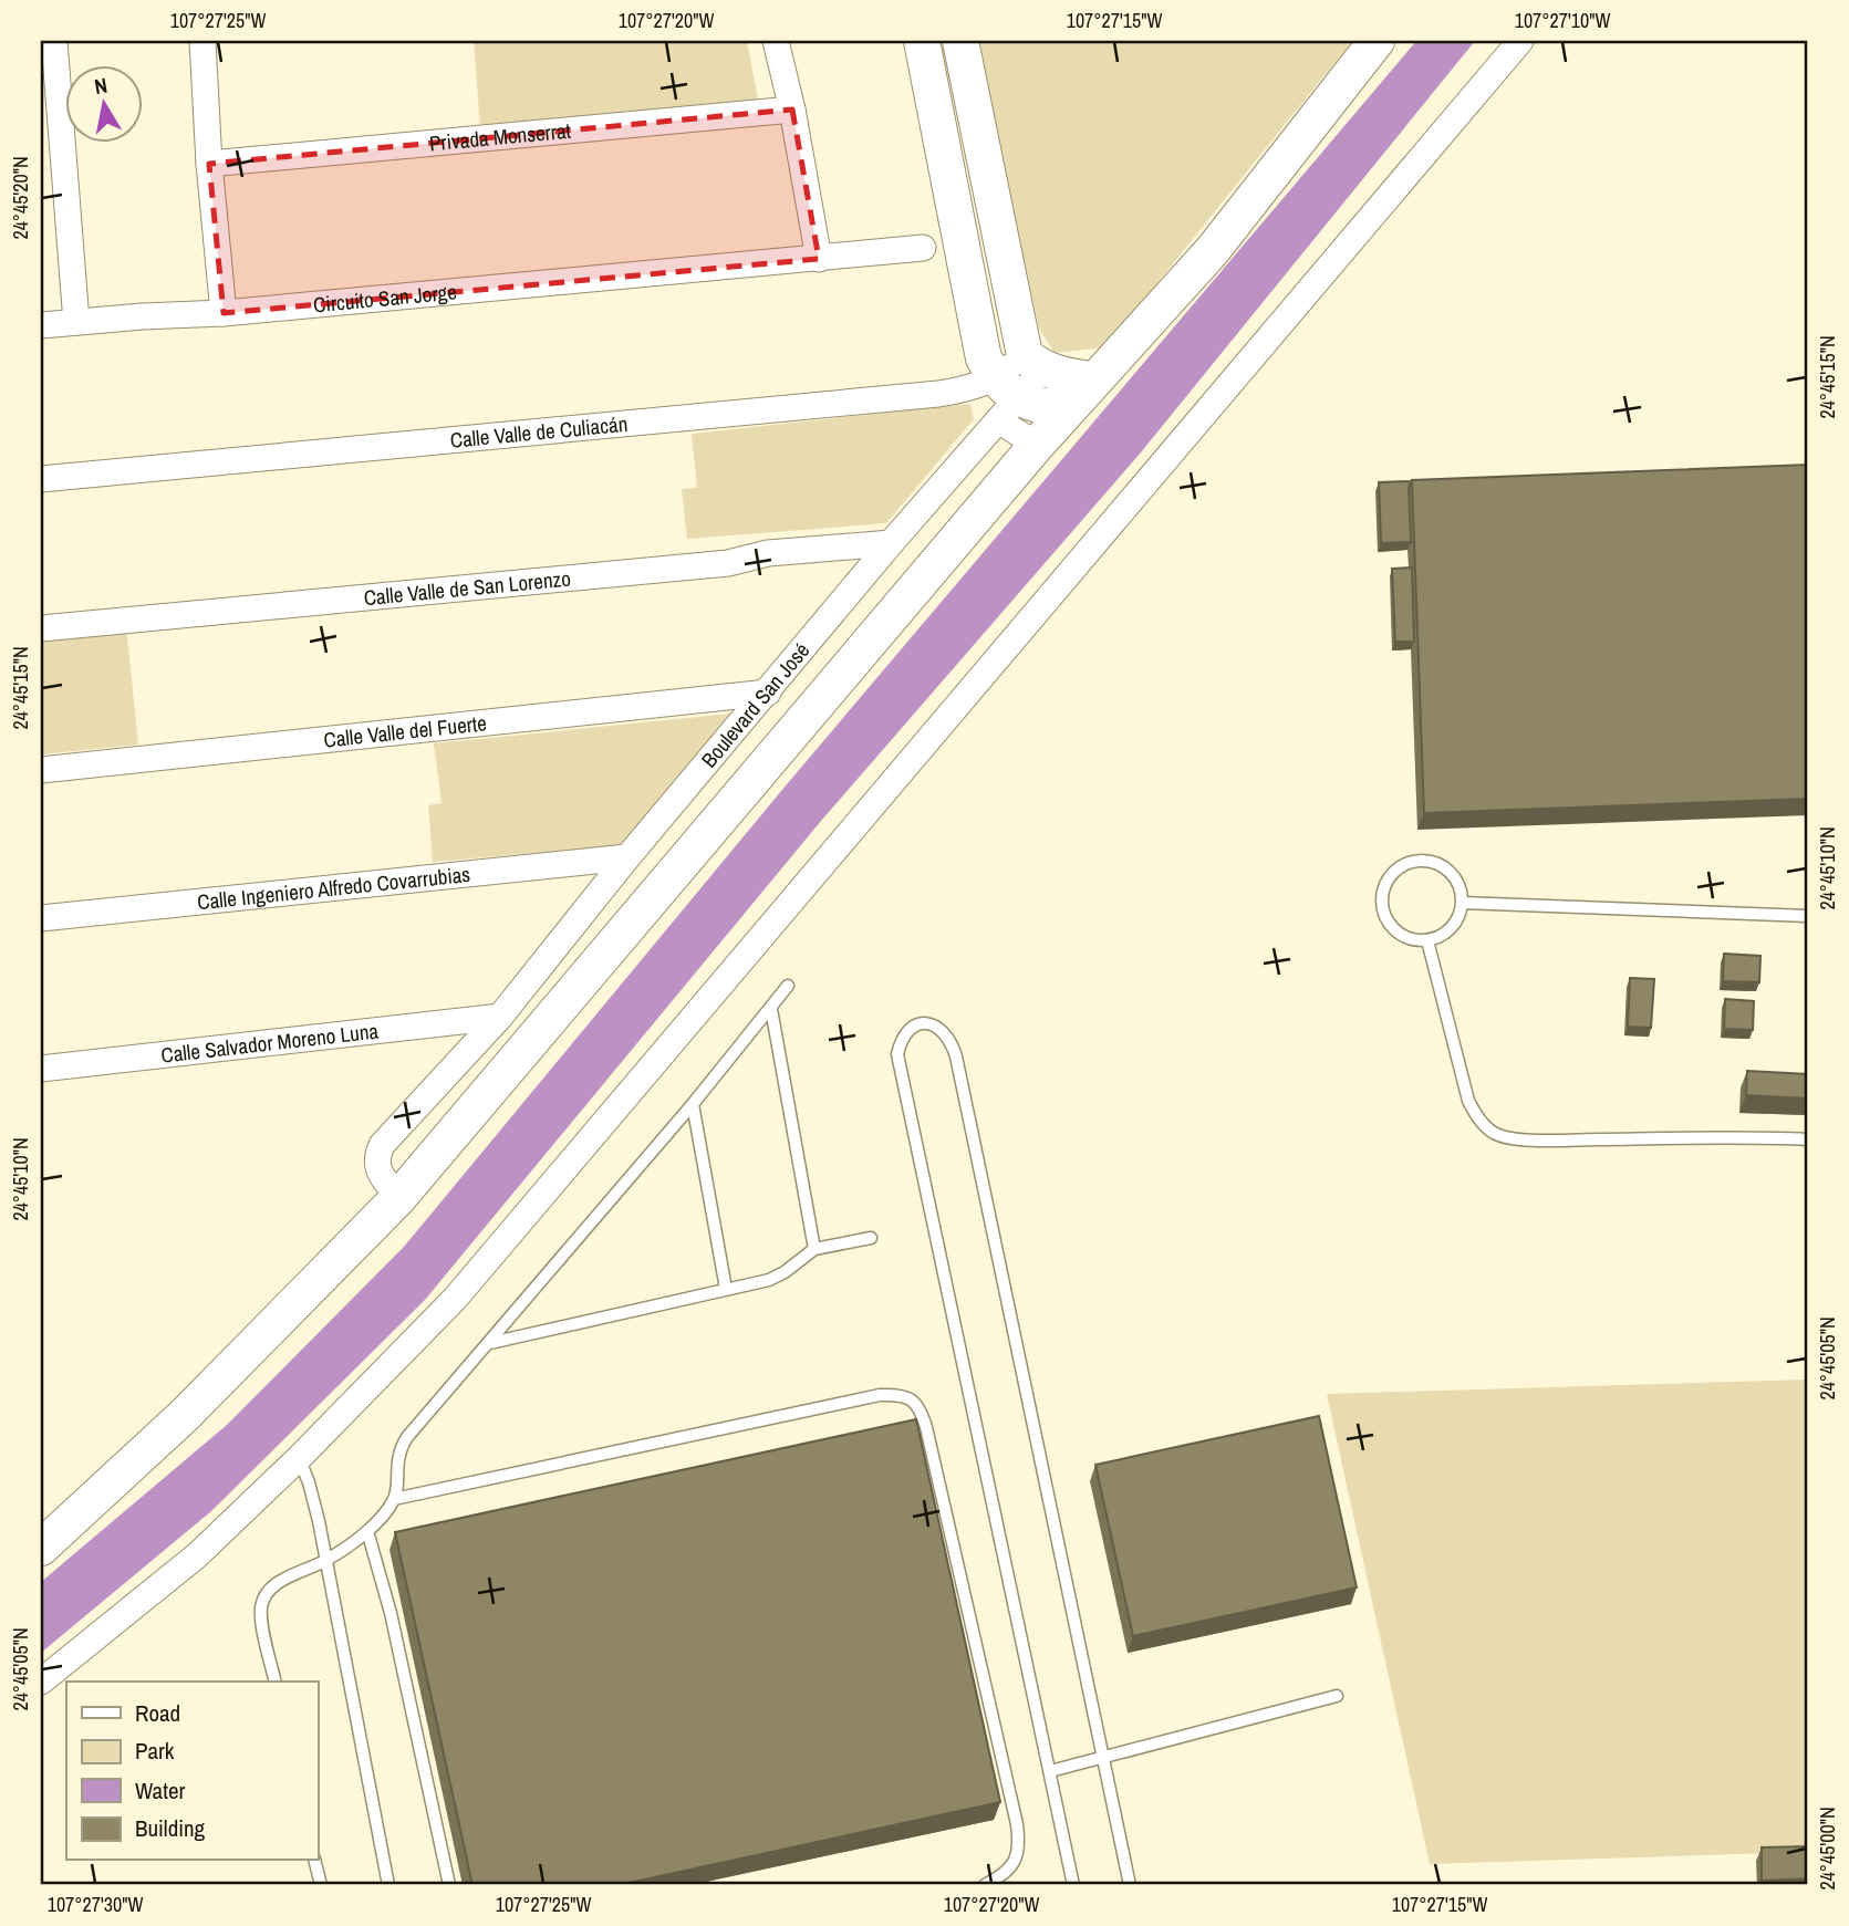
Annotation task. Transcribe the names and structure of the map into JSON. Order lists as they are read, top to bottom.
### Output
{
  "streets": {
    "street": [
      "Privada Monserrat",
      "Circuito San Jorge",
      "Calle Valle de Culiacán",
      "Calle Valle de San Lorenzo",
      "Boulevard San José",
      "Calle Valle del Fuerte",
      "Calle Ingeniero Alfredo Covarrubias",
      "Calle Salvador Moreno Luna"
    ]
  },
  "crossings": [
    ["Calle Valle de Culiacán", "Boulevard San José"],
    ["Calle Valle de San Lorenzo", "Boulevard San José"],
    ["Boulevard San José", "Calle Valle del Fuerte"],
    ["Boulevard San José", "Calle Ingeniero Alfredo Covarrubias"],
    ["Boulevard San José", "Calle Salvador Moreno Luna"]
  ],
  "legend": [
    "Road",
    "Park",
    "Water",
    "Building"
  ],
  "north": "top",
  "coordinates": [
    "107°27'25\"W",
    "107°27'20\"W",
    "107°27'15\"W",
    "107°27'10\"W",
    "24°45'20\"N",
    "24°45'15\"N",
    "24°45'10\"N",
    "24°45'05\"N",
    "24°45'00\"N",
    "107°27'30\"W"
  ]
}
